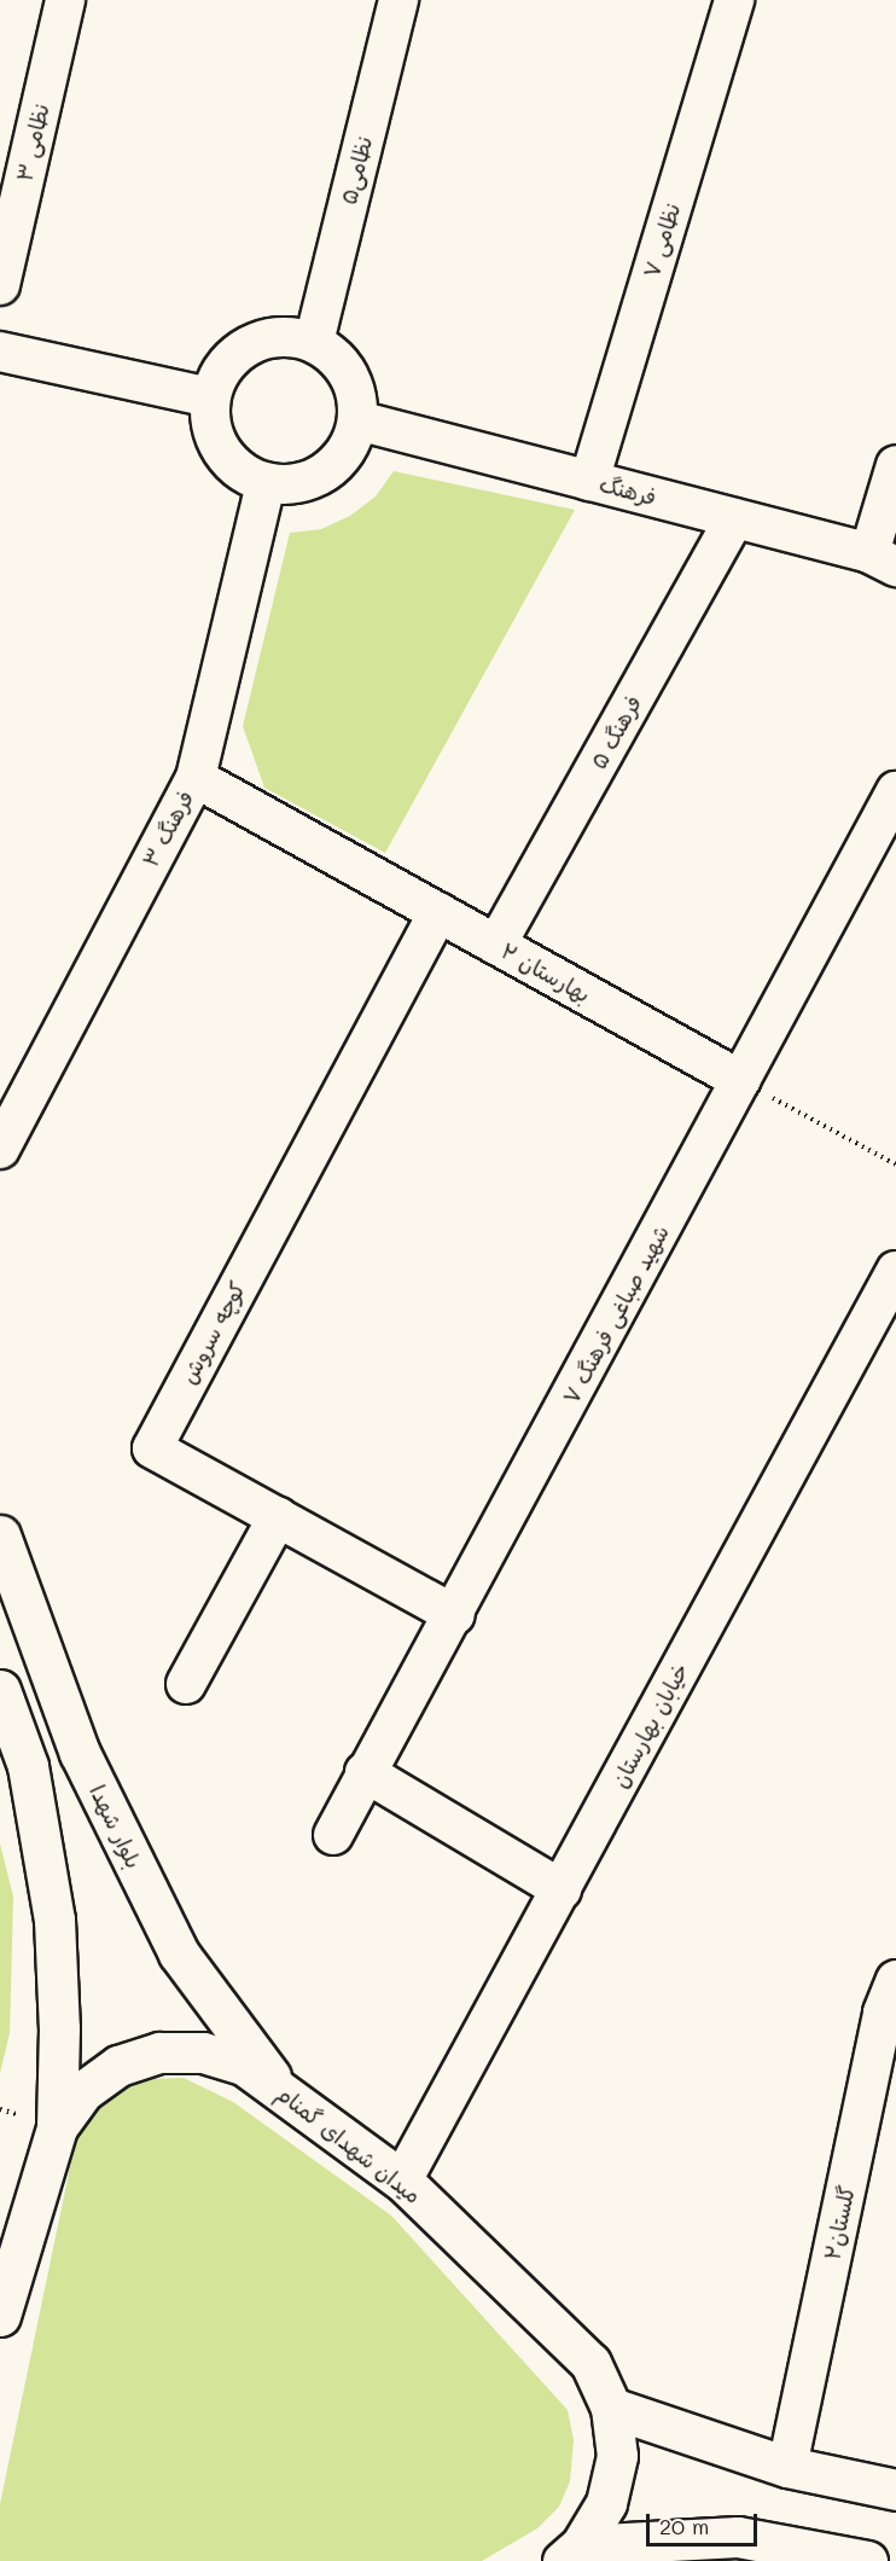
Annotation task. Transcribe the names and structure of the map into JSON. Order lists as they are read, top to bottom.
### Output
{
  "streets": {
    "main road": ["بلوار شهدا", "میدان شهدای گمنام"],
    "street": [
      "نظامی ۳",
      "نظامی۵",
      "نظامی ۷",
      "فرهنگ",
      "فرهنگ ۵",
      "فرهنگ ۳",
      "بهارستان ۲",
      "شهید صباغی فرهنگ ۷",
      "کوچه سروش",
      "خیابان بهارستان",
      "گلستان۲"
    ]
  },
  "crossings": [
    ["نظامی۵", "فرهنگ"],
    ["نظامی۵", "فرهنگ ۳"],
    ["نظامی ۷", "فرهنگ"],
    ["فرهنگ", "فرهنگ ۵"],
    ["فرهنگ", "فرهنگ ۳"],
    ["فرهنگ ۵", "بهارستان ۲"],
    ["فرهنگ ۳", "بهارستان ۲"],
    ["بهارستان ۲", "شهید صباغی فرهنگ ۷"],
    ["بهارستان ۲", "کوچه سروش"],
    ["شهید صباغی فرهنگ ۷", "کوچه سروش"],
    ["خیابان بهارستان", "میدان شهدای گمنام"],
    ["بلوار شهدا", "میدان شهدای گمنام"]
  ],
  "scale_bar": "20 m"
}
